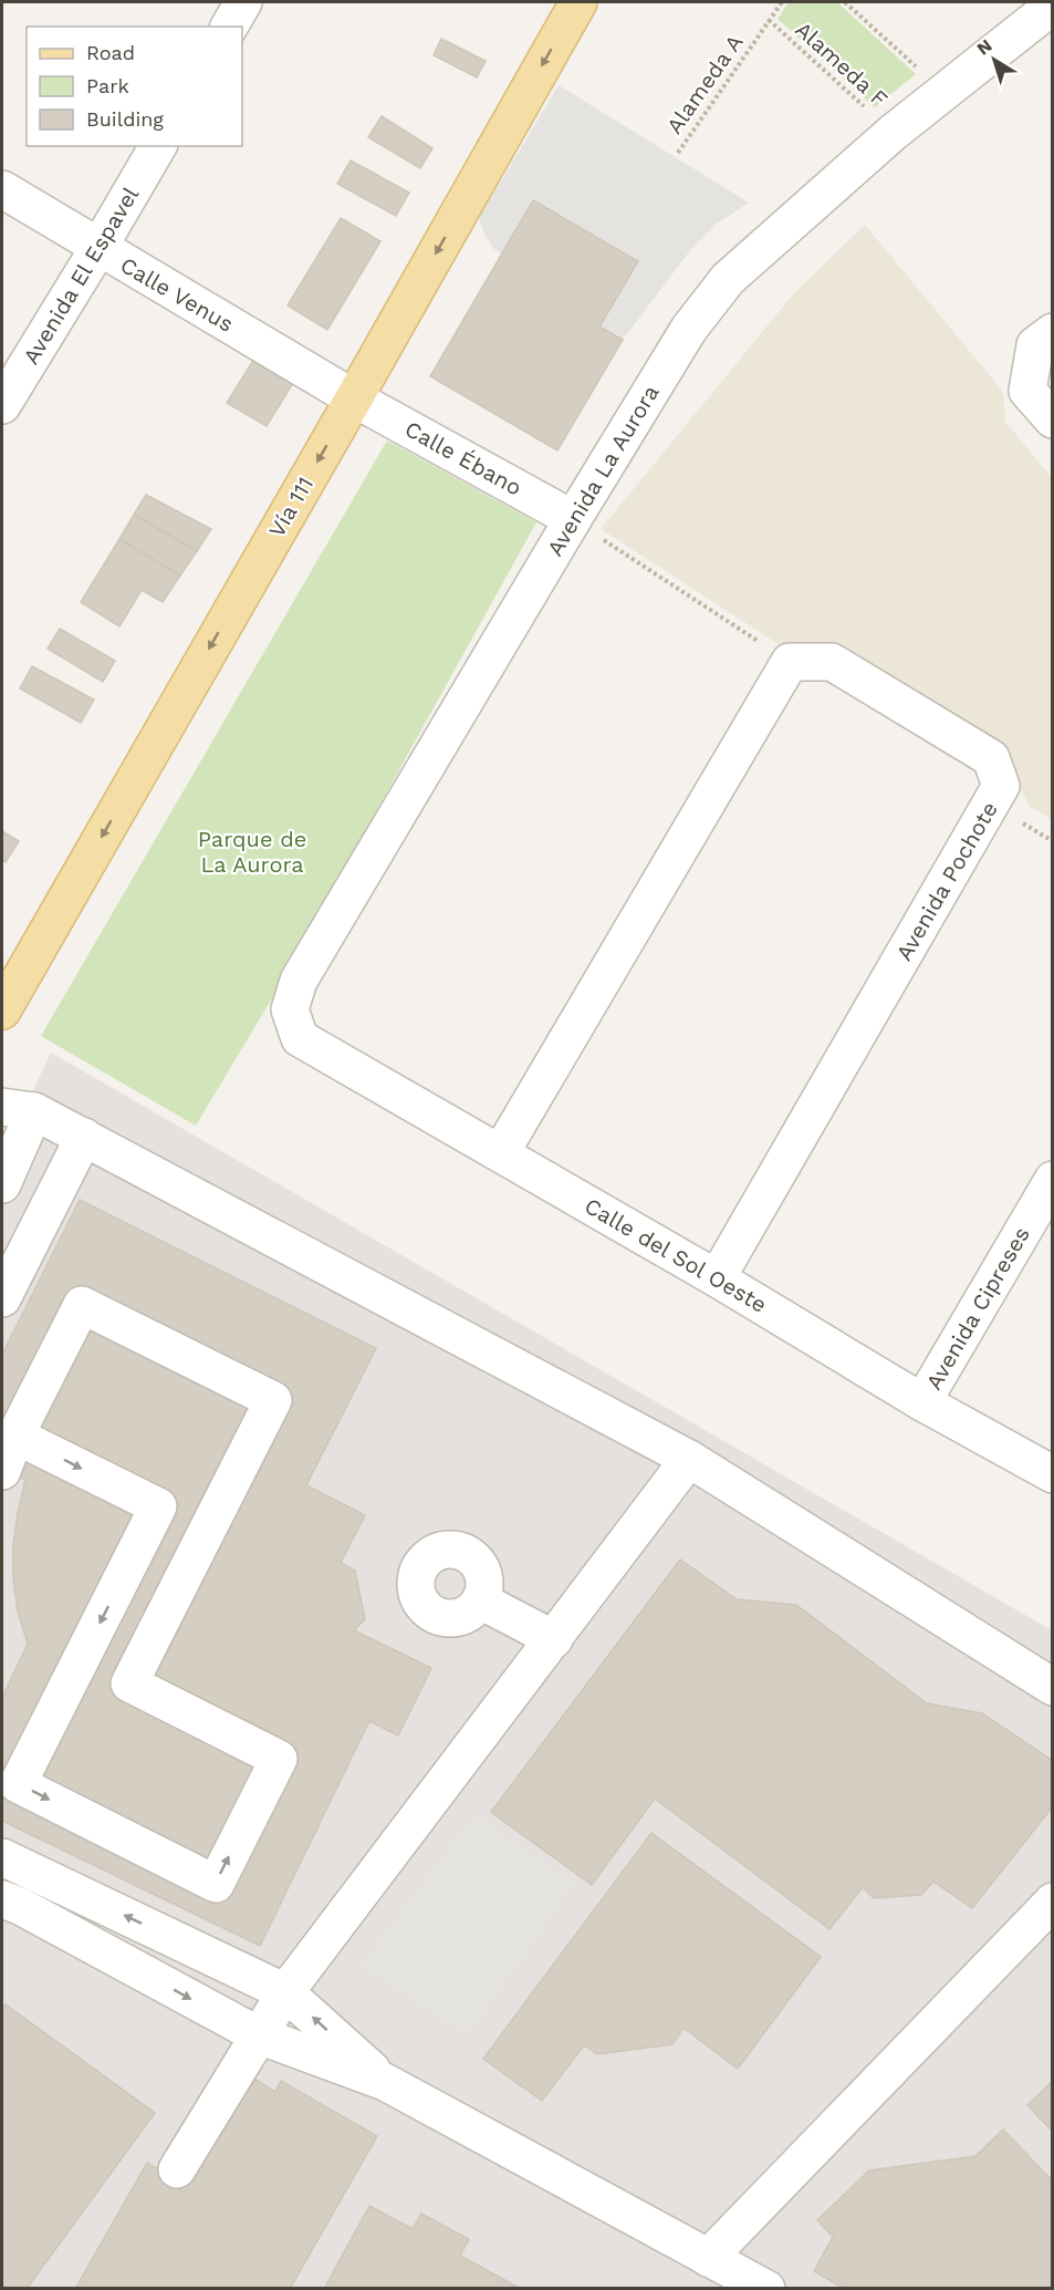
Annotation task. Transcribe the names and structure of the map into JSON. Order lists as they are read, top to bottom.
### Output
{
  "streets": {
    "main road": ["Vía 111"],
    "street": [
      "Avenida El Espavel",
      "Calle Venus",
      "Calle Ébano",
      "Avenida La Aurora",
      "Avenida Pochote",
      "Calle del Sol Oeste",
      "Avenida Cipreses"
    ],
    "path": ["Alameda F", "Alameda A"]
  },
  "crossings": [
    ["Alameda F", "Alameda A"],
    ["Alameda F", "Avenida La Aurora"],
    ["Avenida El Espavel", "Calle Venus"],
    ["Calle Venus", "Calle Ébano"],
    ["Calle Venus", "Vía 111"],
    ["Calle Ébano", "Avenida La Aurora"],
    ["Calle Ébano", "Vía 111"],
    ["Avenida La Aurora", "Calle del Sol Oeste"],
    ["Avenida Pochote", "Calle del Sol Oeste"],
    ["Calle del Sol Oeste", "Avenida Cipreses"]
  ],
  "one_way": ["Vía 111"],
  "parks": ["Parque de La Aurora"],
  "legend": ["Road", "Park", "Building"],
  "north": "top left"
}
